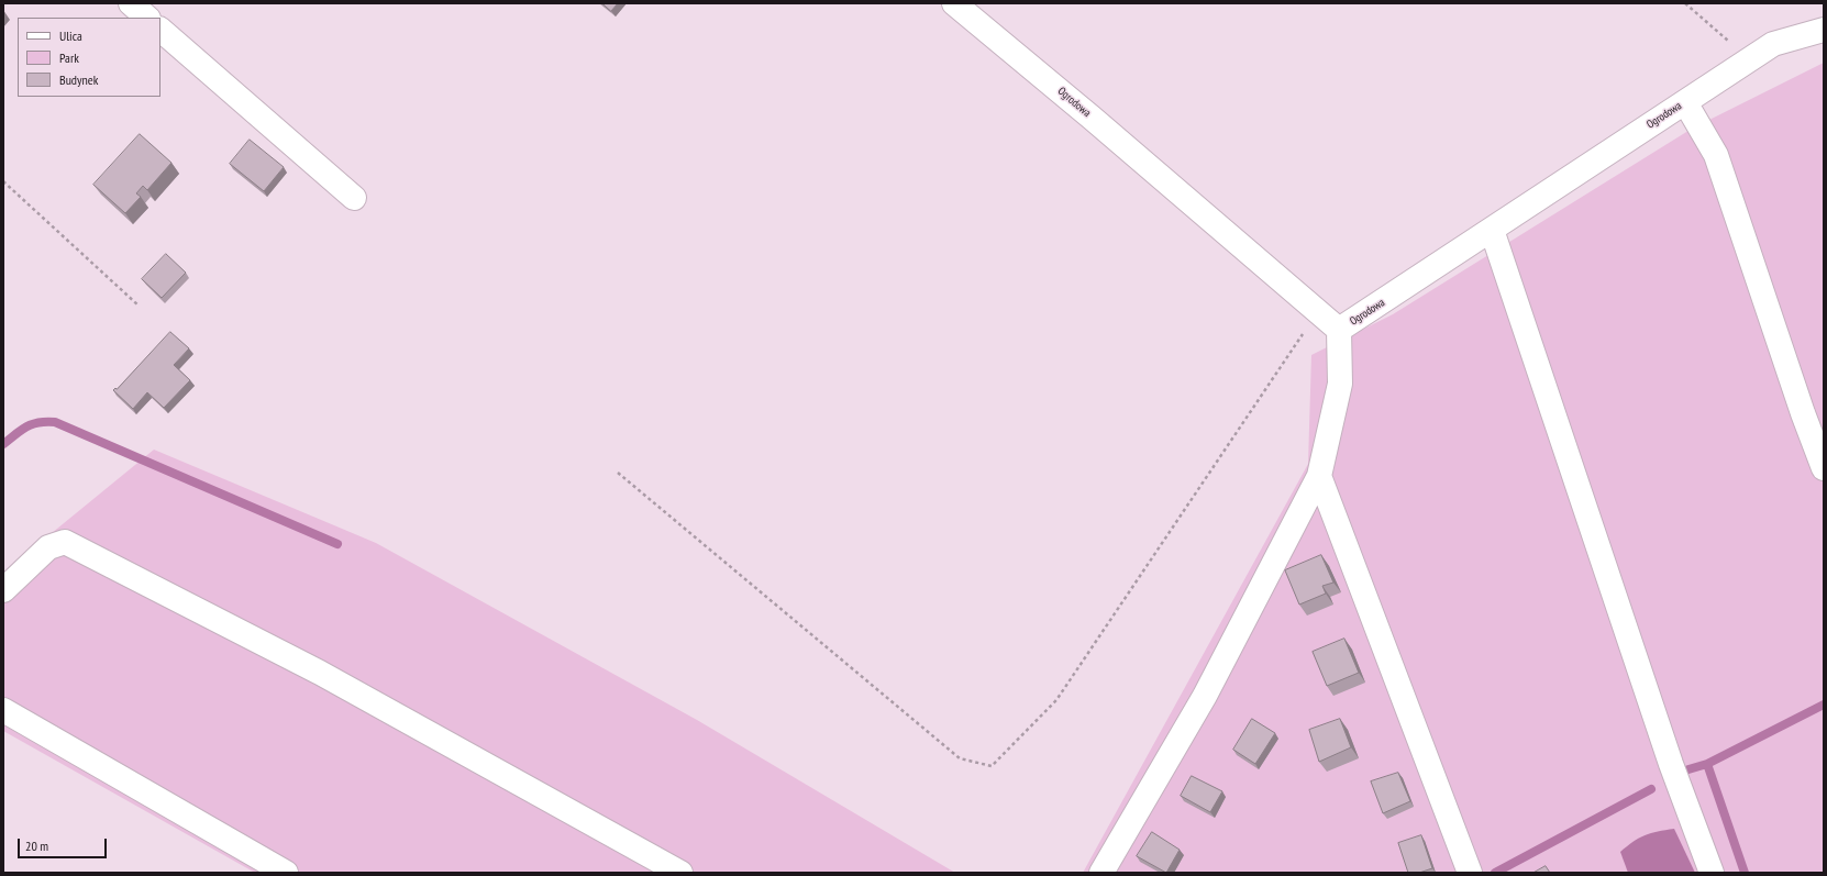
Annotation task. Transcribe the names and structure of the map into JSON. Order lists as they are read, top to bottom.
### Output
{
  "streets": {
    "street": ["Ogrodowa"]
  },
  "legend": ["Ulica", "Park", "Budynek"],
  "scale_bar": "20 m"
}
